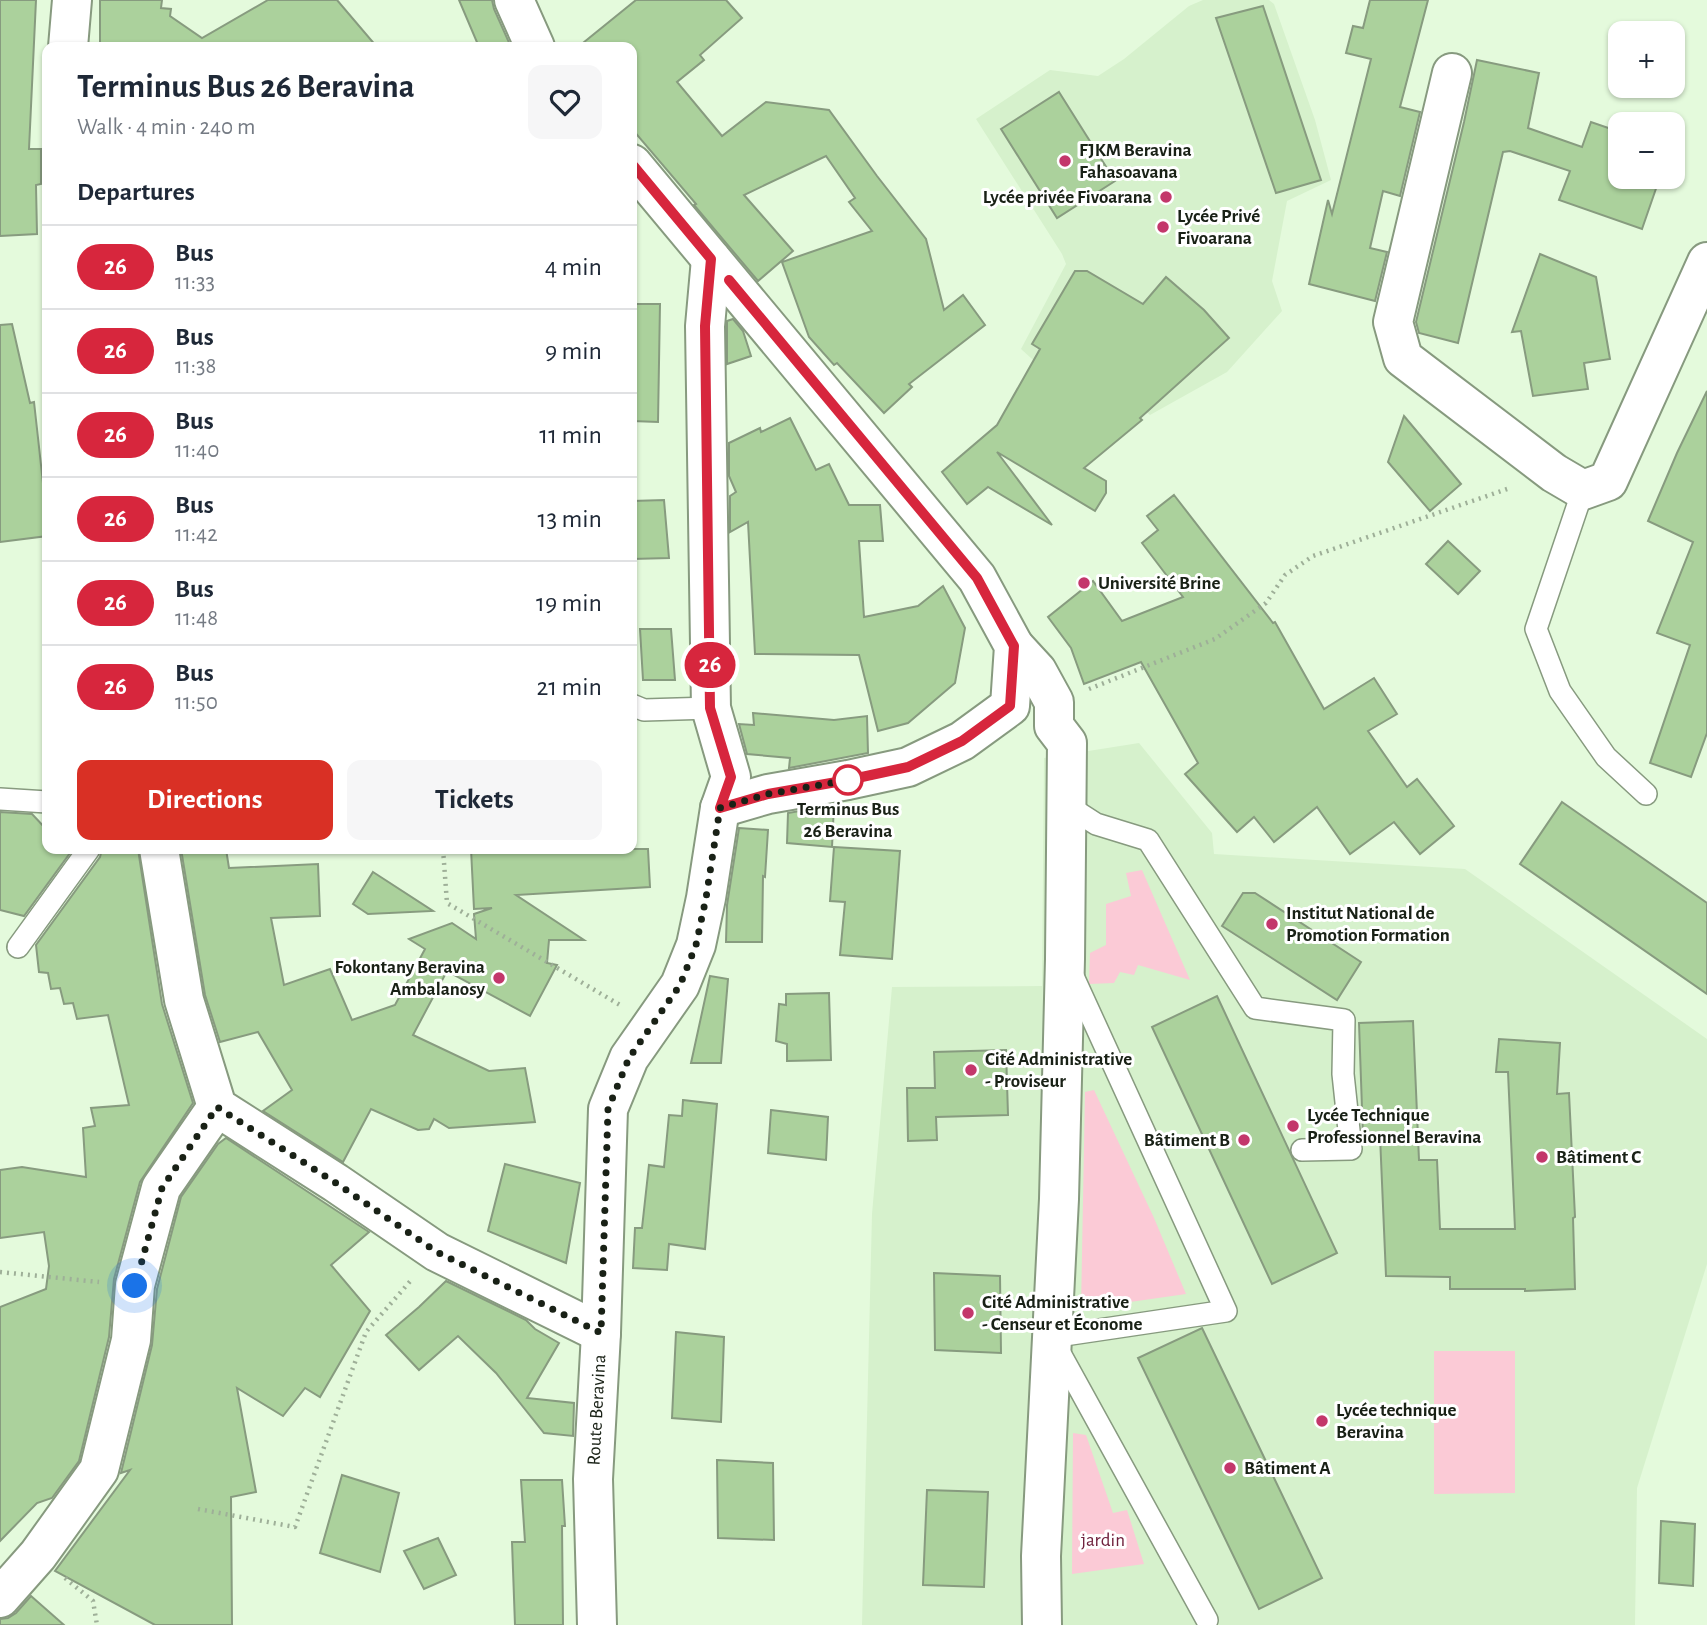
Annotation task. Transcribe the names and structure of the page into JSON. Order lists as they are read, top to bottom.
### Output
{
  "streets": {
    "street": ["Route Beravina"]
  },
  "parks": ["jardin"],
  "places": [
    "FJKM Beravina Fahasoavana",
    "Lycée privée Fivoarana",
    "Lycée Privé Fivoarana",
    "Université Brine",
    "Terminus Bus 26 Beravina",
    "Institut National de Promotion Formation",
    "Fokontany Beravina Ambalanosy",
    "Cité Administrative - Proviseur",
    "Lycée Technique Professionnel Beravina",
    "Bâtiment B",
    "Bâtiment C",
    "Cité Administrative - Censeur et Économe",
    "Lycée technique Beravina",
    "Bâtiment A"
  ],
  "lines": ["bus line 26"],
  "page": {
    "on_map": "26",
    "map_buttons": ["+", "−"],
    "heading": [
      ["Terminus Bus 26 Beravina", "Walk · 4 min · 240 m"],
      "Departures"
    ],
    "list": [
      {
        "mark": "26",
        "name": "Bus",
        "note": "11:33",
        "value": "4 min"
      },
      {
        "mark": "26",
        "name": "Bus",
        "note": "11:38",
        "value": "9 min"
      },
      {
        "mark": "26",
        "name": "Bus",
        "note": "11:40",
        "value": "11 min"
      },
      {
        "mark": "26",
        "name": "Bus",
        "note": "11:42",
        "value": "13 min"
      },
      {
        "mark": "26",
        "name": "Bus",
        "note": "11:48",
        "value": "19 min"
      },
      {
        "mark": "26",
        "name": "Bus",
        "note": "11:50",
        "value": "21 min"
      }
    ],
    "buttons": ["Directions", "Tickets"]
  }
}
